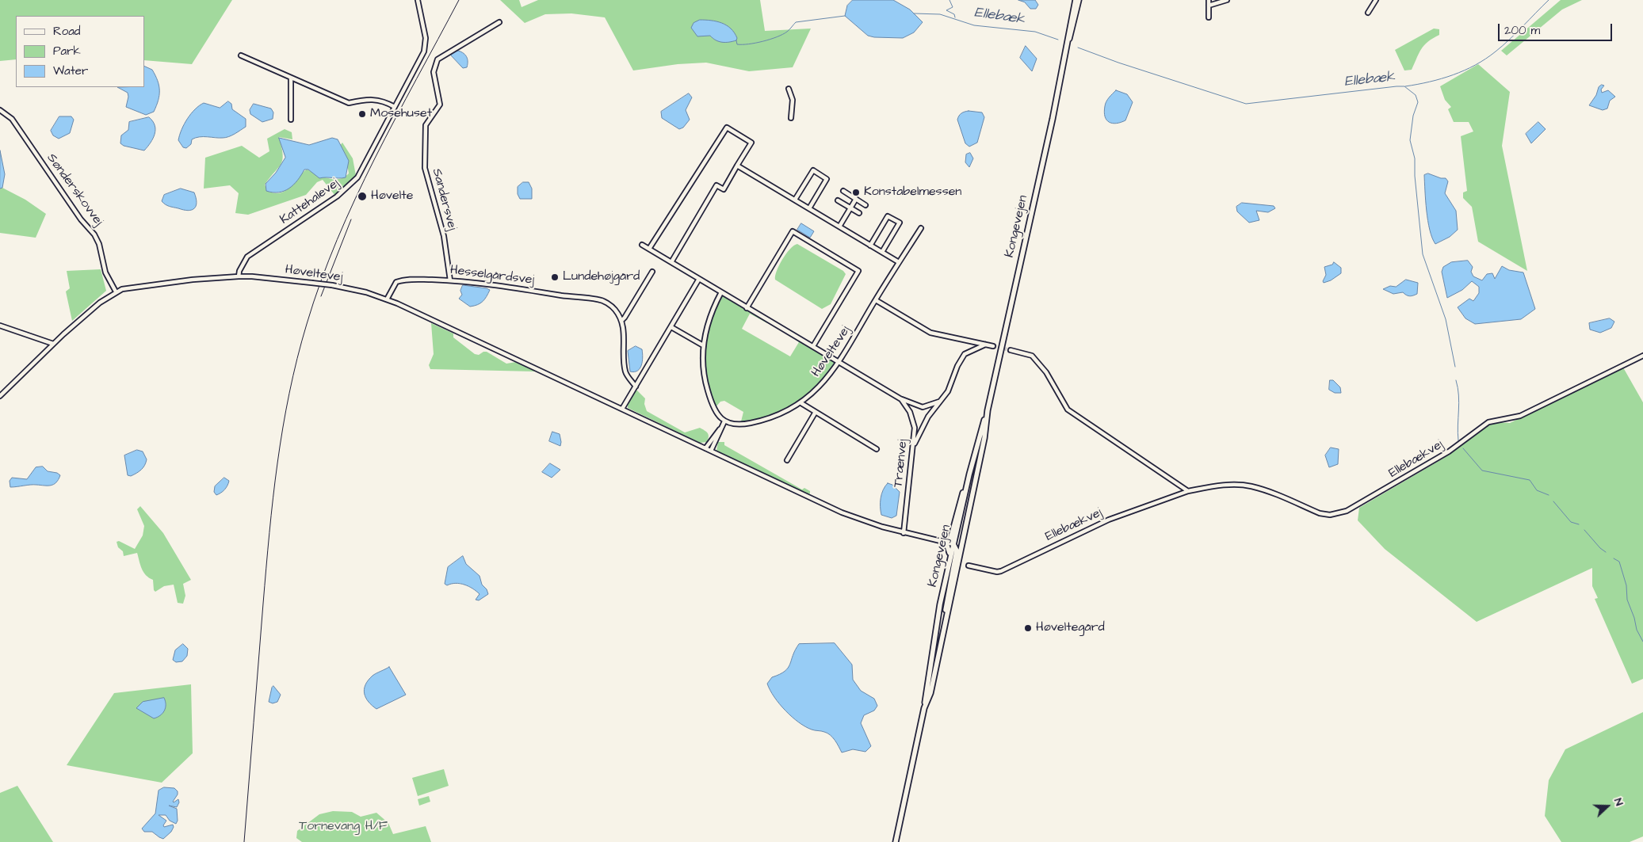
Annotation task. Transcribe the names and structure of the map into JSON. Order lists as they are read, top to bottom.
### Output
{
  "streets": {
    "main road": ["Kongevejen"],
    "street": [
      "Sønderskovvej",
      "Sandersvej",
      "Kattehalevej",
      "Høveltevej",
      "Hesselgårdsvej",
      "Ellebækvej",
      "Trænvej"
    ]
  },
  "crossings": [
    ["Sønderskovvej", "Høveltevej"],
    ["Sandersvej", "Hesselgårdsvej"],
    ["Kattehalevej", "Høveltevej"],
    ["Kongevejen", "Høveltevej"],
    ["Høveltevej", "Hesselgårdsvej"],
    ["Høveltevej", "Trænvej"]
  ],
  "water": ["Ellebæk"],
  "parks": ["Tornevang H/F"],
  "places": [
    "Mosehuset",
    "Konstabelmessen",
    "Høvelte",
    "Lundehøjgård",
    "Høveltegård"
  ],
  "legend": ["Road", "Park", "Water"],
  "scale_bar": "200 m",
  "north": "right"
}
